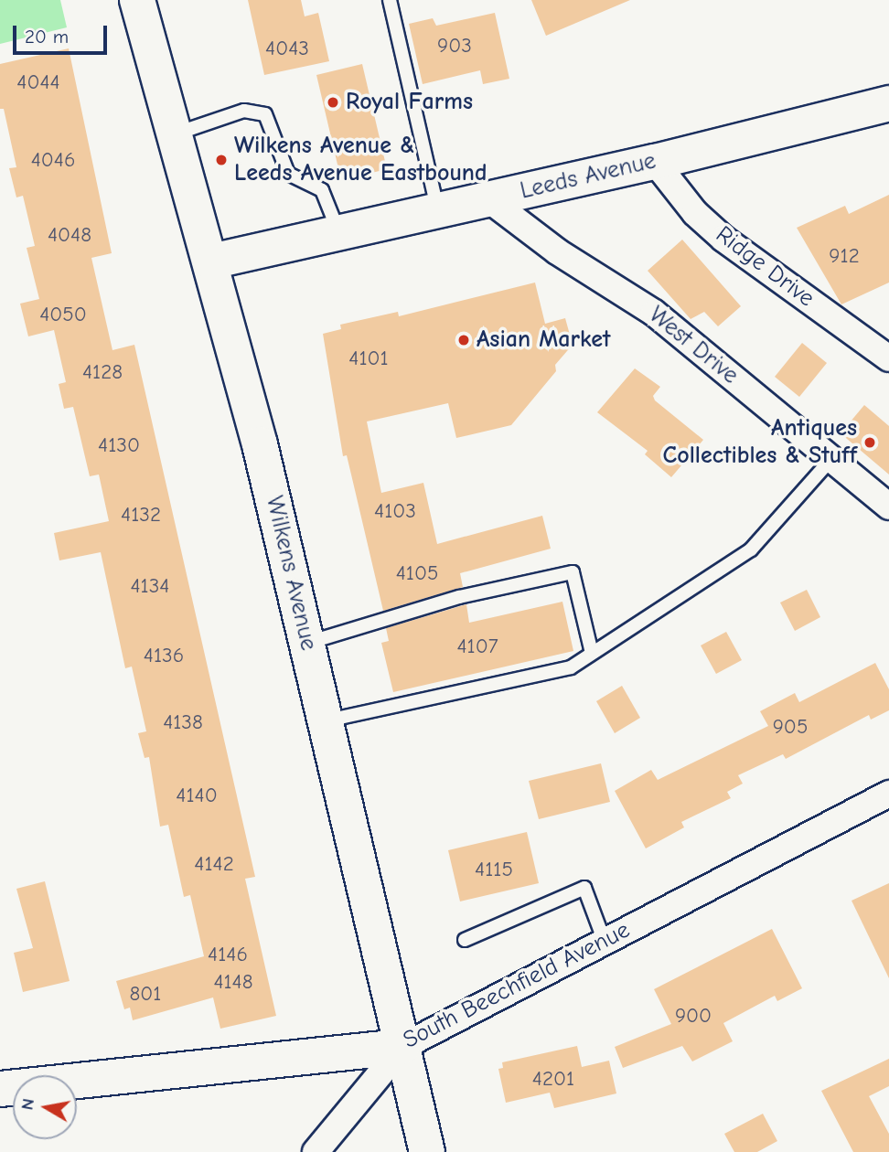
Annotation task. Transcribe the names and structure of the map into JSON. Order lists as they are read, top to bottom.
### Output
{
  "streets": {
    "main road": ["Leeds Avenue", "Wilkens Avenue", "South Beechfield Avenue"],
    "street": ["Ridge Drive", "West Drive"]
  },
  "crossings": [
    ["Leeds Avenue", "Ridge Drive"],
    ["Leeds Avenue", "West Drive"],
    ["Leeds Avenue", "Wilkens Avenue"],
    ["Wilkens Avenue", "South Beechfield Avenue"]
  ],
  "places": [
    "Royal Farms",
    "Wilkens Avenue & Leeds Avenue Eastbound",
    "Asian Market",
    "Antiques Collectibles & Stuff"
  ],
  "house_numbers": [
    "903",
    "4043",
    "4044",
    "4046",
    "4048",
    "912",
    "4050",
    "4101",
    "4128",
    "4130",
    "4103",
    "4132",
    "4105",
    "4134",
    "4107",
    "4136",
    "4138",
    "905",
    "4140",
    "4142",
    "4115",
    "4146",
    "4148",
    "801",
    "900",
    "4201"
  ],
  "scale_bar": "20 m",
  "north": "left"
}
